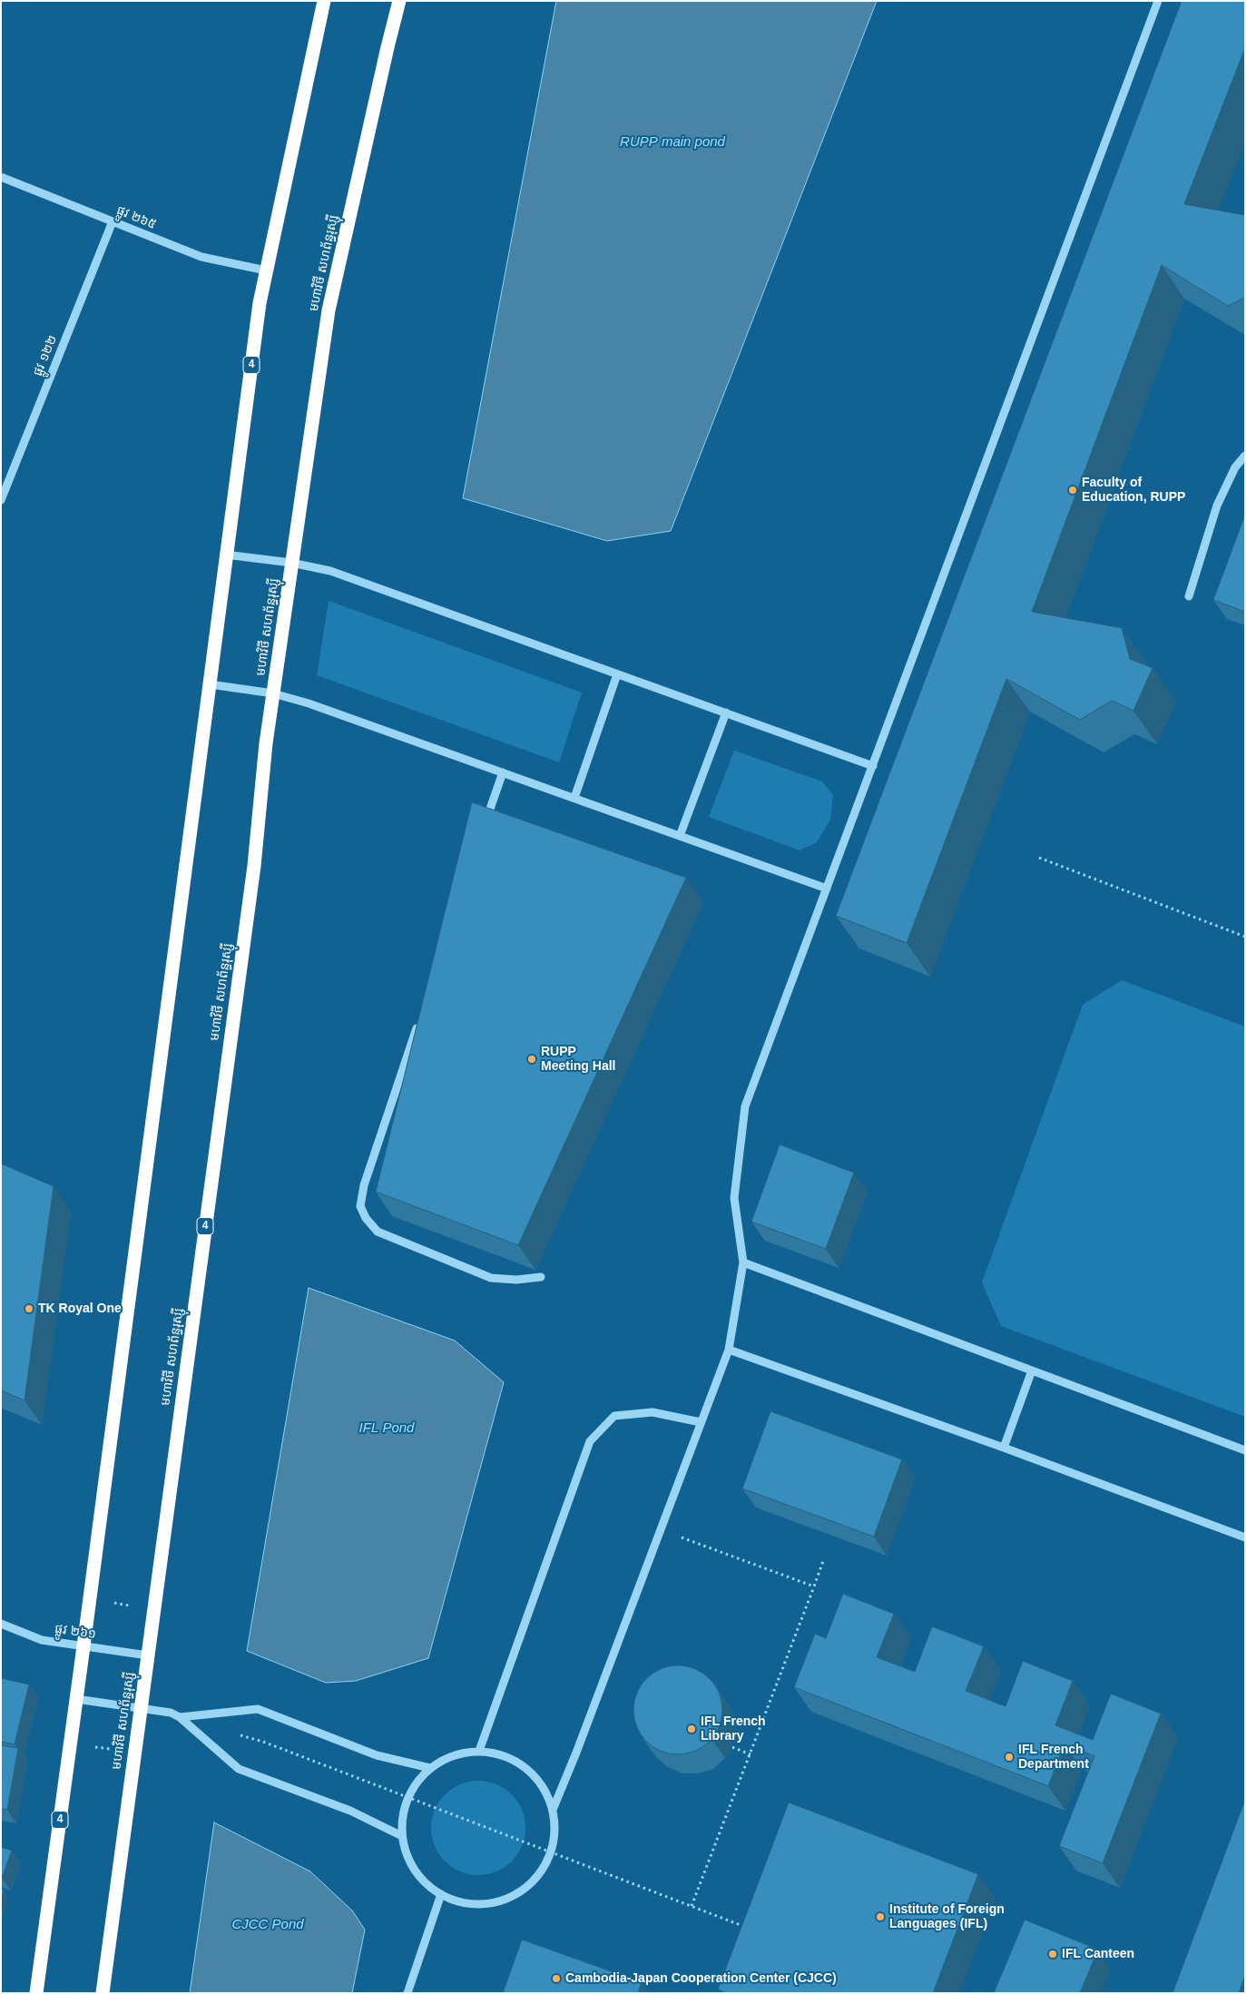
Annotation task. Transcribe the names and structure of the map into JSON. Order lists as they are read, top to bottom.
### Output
{
  "streets": {
    "highway": ["មហាវិថី សហព័ន្ធរុស្ស៊ី", "4"],
    "street": ["ផ្លូវ ២៦៥", "ផ្លូវ ១២២", "ផ្លូវ ២៦១"]
  },
  "crossings": [
    ["ផ្លូវ ២៦៥", "ផ្លូវ ១២២"],
    ["ផ្លូវ ២៦៥", "4"],
    ["មហាវិថី សហព័ន្ធរុស្ស៊ី", "ផ្លូវ ២៦១"],
    ["4", "ផ្លូវ ២៦១"]
  ],
  "water": ["RUPP main pond", "IFL Pond", "CJCC Pond"],
  "places": [
    "Faculty of Education, RUPP",
    "RUPP Meeting Hall",
    "TK Royal One",
    "IFL French Library",
    "IFL French Department",
    "Institute of Foreign Languages (IFL)",
    "IFL Canteen",
    "Cambodia-Japan Cooperation Center (CJCC)"
  ]
}
